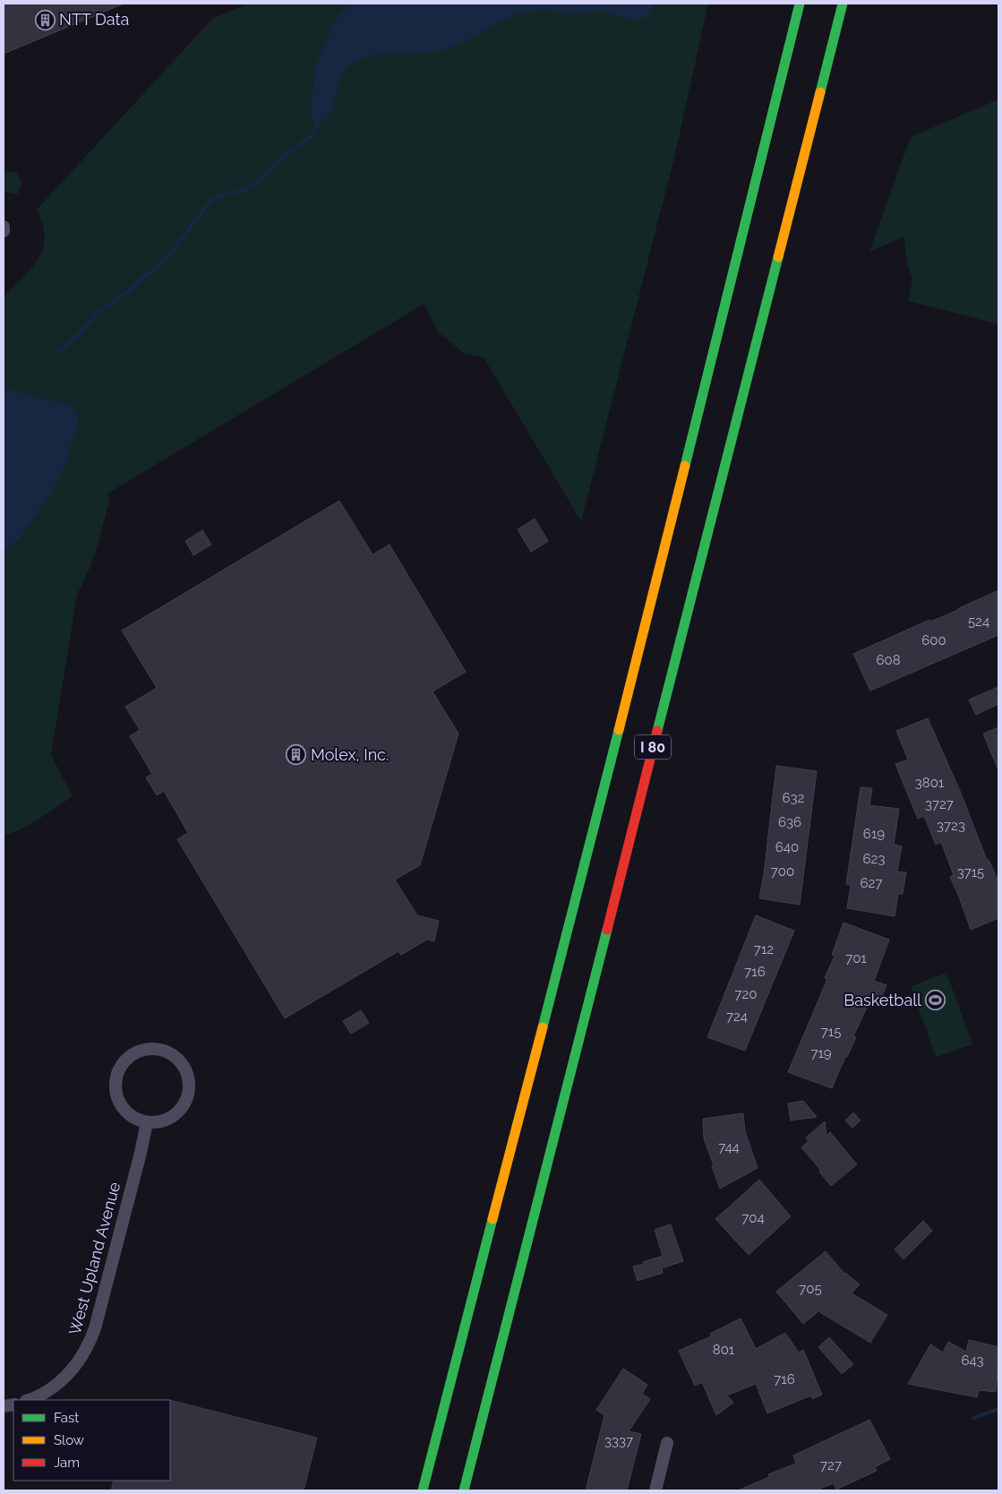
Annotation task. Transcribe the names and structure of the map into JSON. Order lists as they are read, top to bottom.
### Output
{
  "streets": {
    "highway": ["I 80"],
    "street": ["West Upland Avenue"]
  },
  "places": {
    "building": ["NTT Data", "Molex, Inc."],
    "sports": ["Basketball"]
  },
  "house_numbers": [
    "524",
    "600",
    "608",
    "3801",
    "632",
    "3727",
    "636",
    "3723",
    "619",
    "640",
    "623",
    "700",
    "3715",
    "627",
    "712",
    "701",
    "716",
    "720",
    "724",
    "715",
    "719",
    "744",
    "704",
    "705",
    "801",
    "643",
    "716",
    "3337",
    "727"
  ],
  "legend": ["Fast", "Slow", "Jam"]
}
